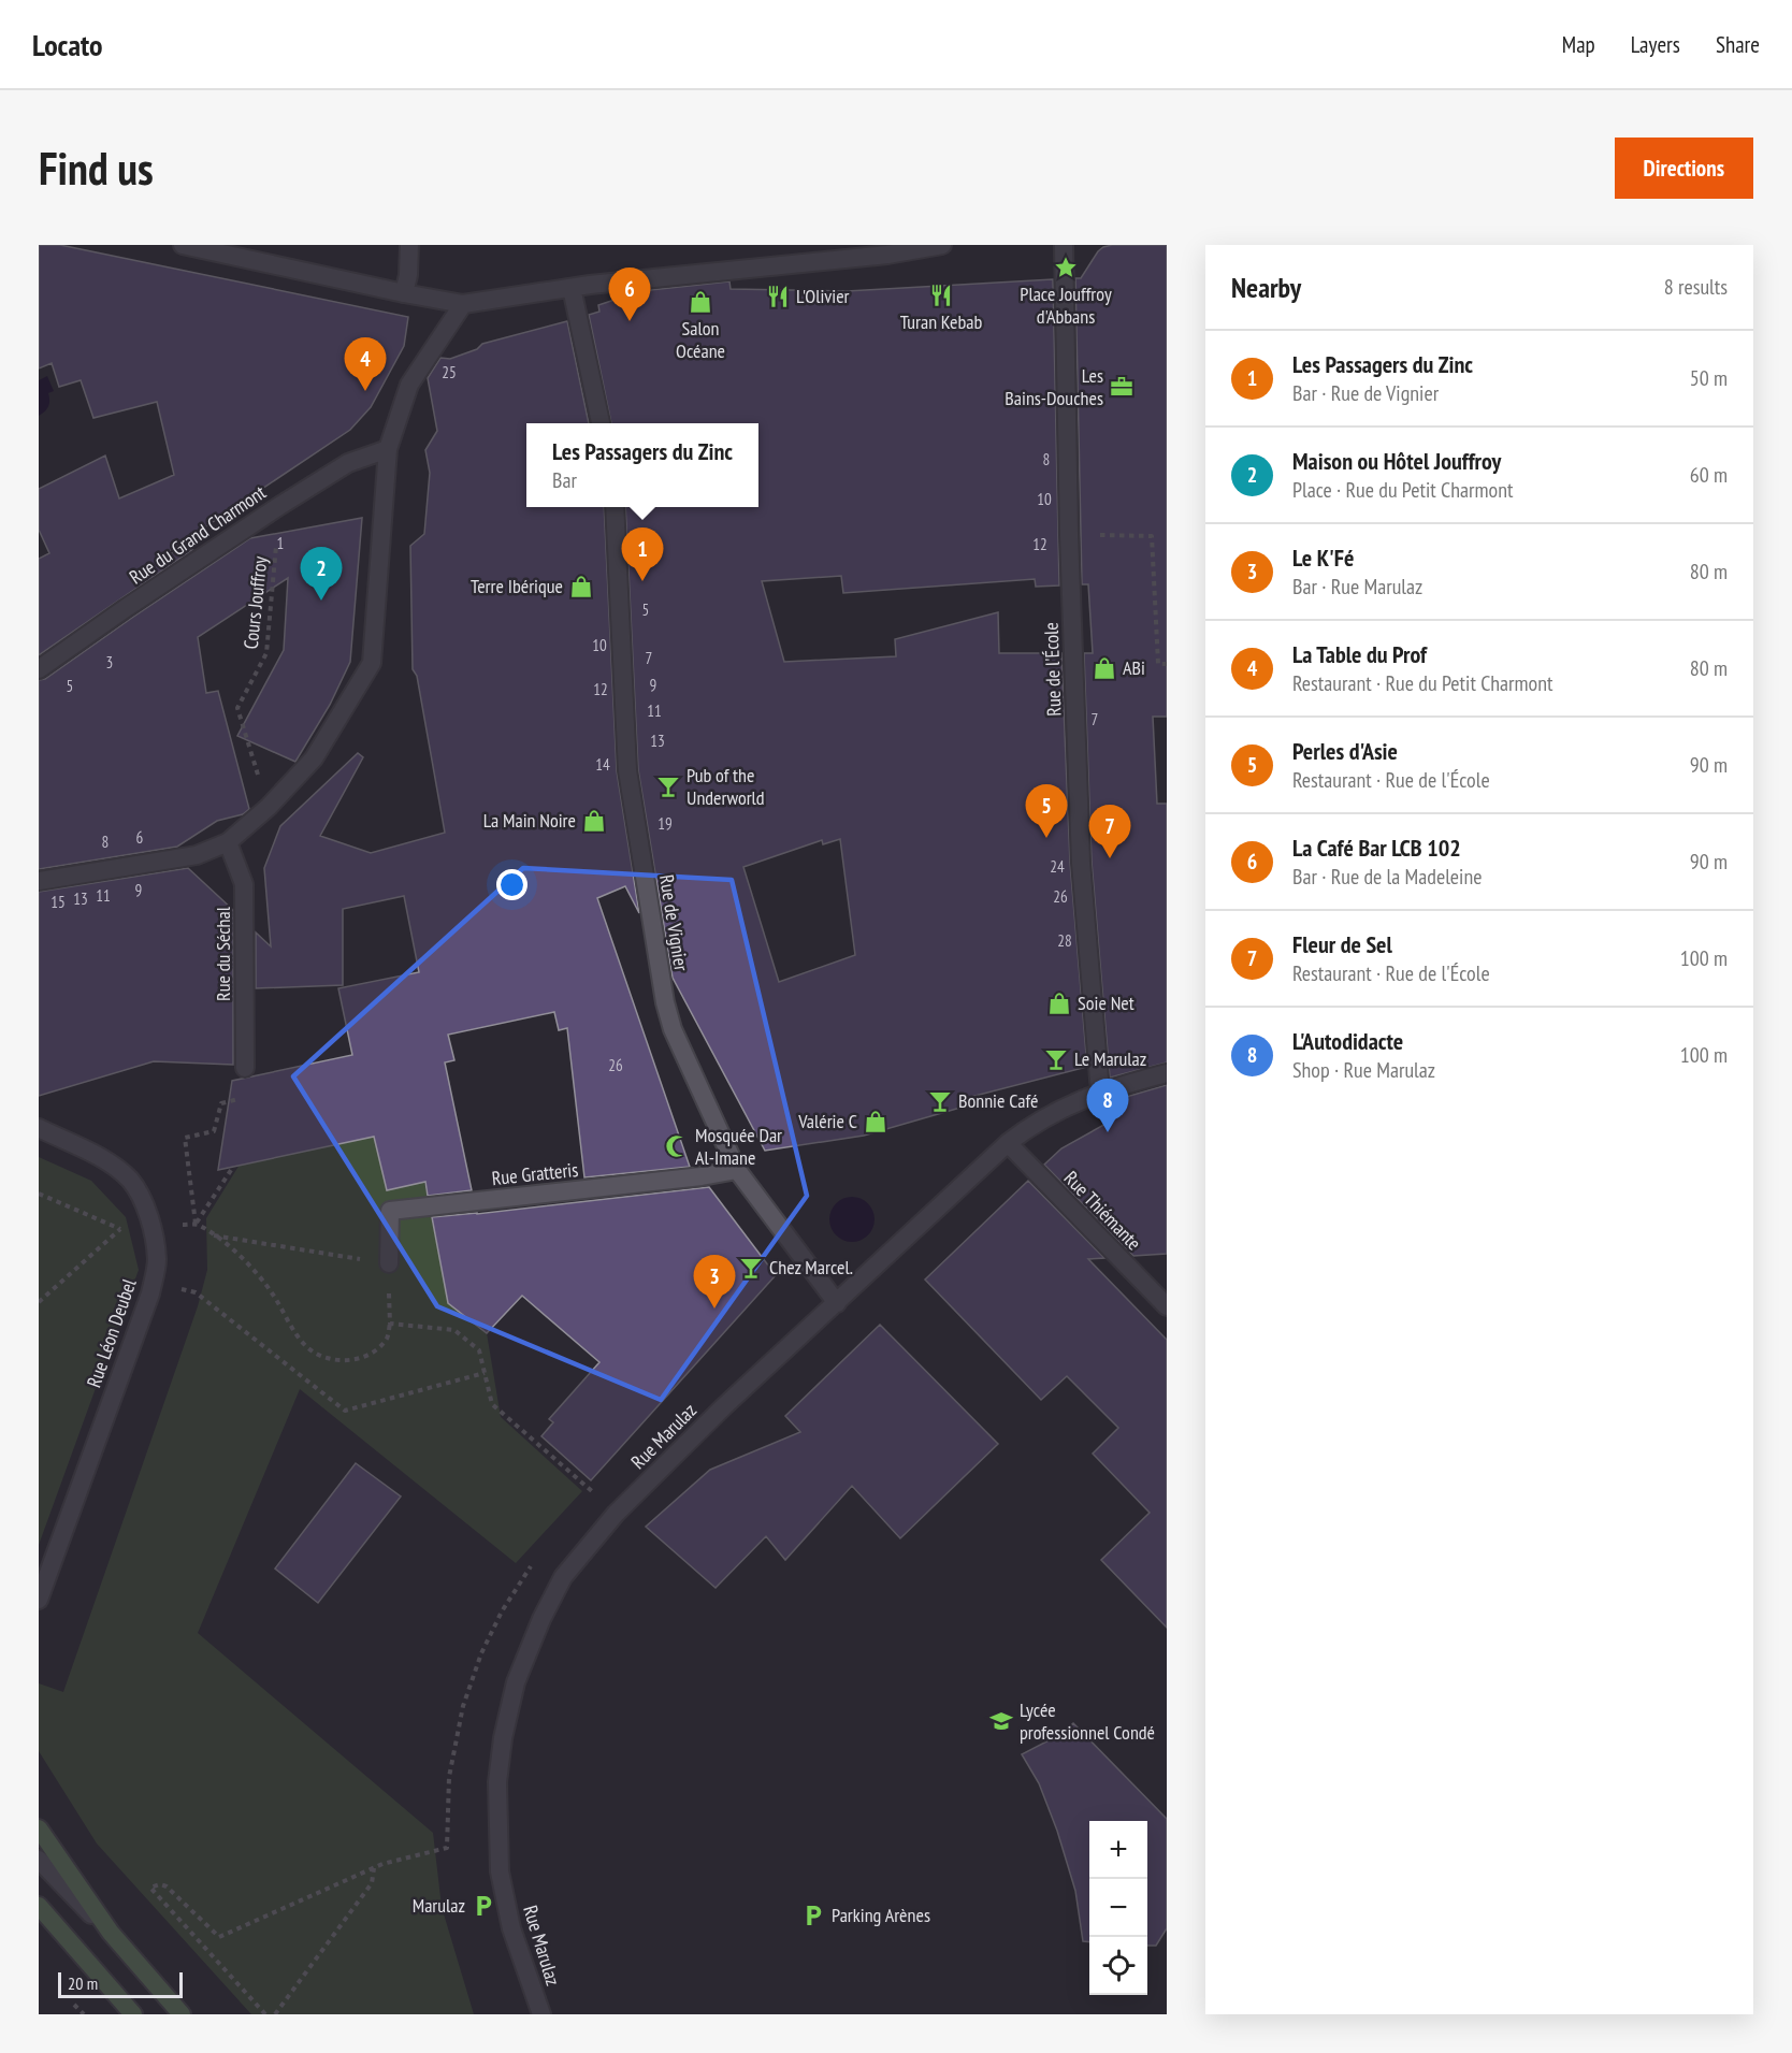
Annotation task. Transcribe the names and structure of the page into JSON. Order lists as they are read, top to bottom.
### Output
{
  "streets": {
    "street": [
      "Rue du Grand Charmont",
      "Rue de l'École",
      "Rue de Vignier",
      "Rue du Séchal",
      "Rue Gratteris",
      "Rue Thiémante",
      "Rue Léon Deubel",
      "Rue Marulaz"
    ],
    "path": ["Cours Jouffroy"]
  },
  "crossings": [
    ["Rue du Grand Charmont", "Cours Jouffroy"],
    ["Rue de l'École", "Rue Marulaz"],
    ["Rue de Vignier", "Rue Gratteris"],
    ["Rue de Vignier", "Rue Marulaz"],
    ["Rue Thiémante", "Rue Marulaz"]
  ],
  "places": {
    "place": ["Place Jouffroy d'Abbans"],
    "restaurant": ["Turan Kebab", "L'Olivier"],
    "shop": [
      "Salon Océane",
      "Terre Ibérique",
      "ABi",
      "La Main Noire",
      "Soie Net",
      "Valérie C"
    ],
    "office": ["Les Bains-Douches"],
    "bar": [
      "Pub of the Underworld",
      "Le Marulaz",
      "Bonnie Café",
      "Chez Marcel."
    ],
    "mosque": ["Mosquée Dar Al-Imane"],
    "school or university": ["Lycée professionnel Condé"],
    "parking": ["Marulaz", "Parking Arènes"]
  },
  "house_numbers": [
    "25",
    "8",
    "10",
    "1",
    "12",
    "5",
    "10",
    "7",
    "3",
    "9",
    "5",
    "12",
    "11",
    "7",
    "13",
    "14",
    "19",
    "6",
    "8",
    "24",
    "9",
    "11",
    "26",
    "13",
    "15",
    "28",
    "26"
  ],
  "scale_bar": "20 m",
  "page": {
    "header": "Locato",
    "nav": ["Map", "Layers", "Share"],
    "buttons": "Directions",
    "title": "Find us",
    "heading": ["Nearby", "8 results"],
    "pins": [
      "6",
      "4",
      "1",
      "2",
      "5",
      "7",
      "8",
      "3"
    ],
    "list": [
      {
        "mark": "1",
        "name": "Les Passagers du Zinc",
        "note": "Bar · Rue de Vignier",
        "value": "50 m"
      },
      {
        "mark": "2",
        "name": "Maison ou Hôtel Jouffroy",
        "note": "Place · Rue du Petit Charmont",
        "value": "60 m"
      },
      {
        "mark": "3",
        "name": "Le K'Fé",
        "note": "Bar · Rue Marulaz",
        "value": "80 m"
      },
      {
        "mark": "4",
        "name": "La Table du Prof",
        "note": "Restaurant · Rue du Petit Charmont",
        "value": "80 m"
      },
      {
        "mark": "5",
        "name": "Perles d'Asie",
        "note": "Restaurant · Rue de l'École",
        "value": "90 m"
      },
      {
        "mark": "6",
        "name": "La Café Bar LCB 102",
        "note": "Bar · Rue de la Madeleine",
        "value": "90 m"
      },
      {
        "mark": "7",
        "name": "Fleur de Sel",
        "note": "Restaurant · Rue de l'École",
        "value": "100 m"
      },
      {
        "mark": "8",
        "name": "L'Autodidacte",
        "note": "Shop · Rue Marulaz",
        "value": "100 m"
      }
    ],
    "popup": ["Les Passagers du Zinc", "Bar"],
    "map_buttons": ["+", "−"],
    "scale": "20 m"
  }
}
